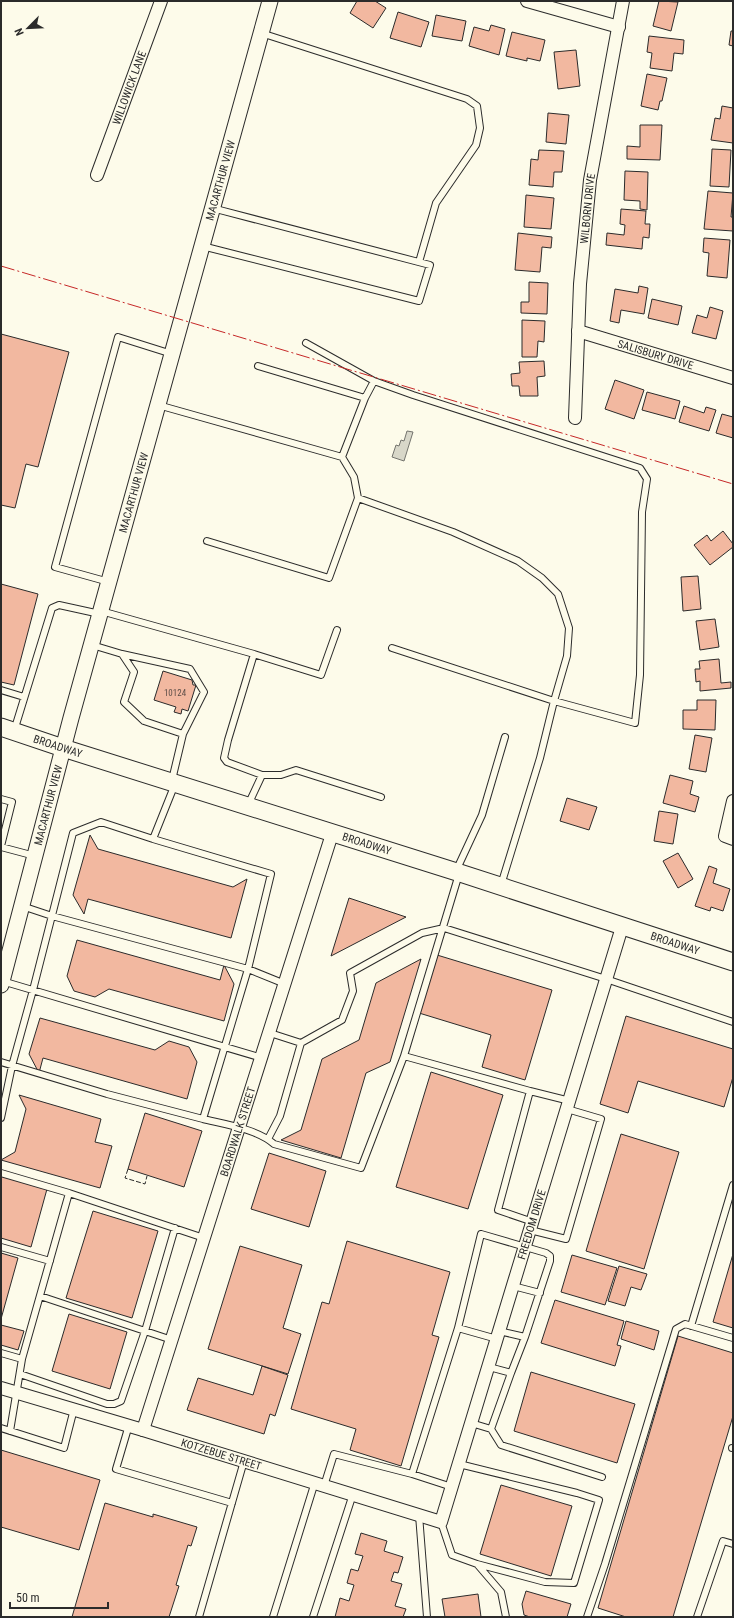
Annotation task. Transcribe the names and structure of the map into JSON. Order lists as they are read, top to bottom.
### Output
{
  "streets": {
    "main road": ["BROADWAY"],
    "street": [
      "WILLOWICK LANE",
      "MACARTHUR VIEW",
      "WILBORN DRIVE",
      "SALISBURY DRIVE",
      "BOARDWALK STREET",
      "FREEDOM DRIVE",
      "KOTZEBUE STREET"
    ]
  },
  "crossings": [
    ["MACARTHUR VIEW", "BROADWAY"],
    ["WILBORN DRIVE", "SALISBURY DRIVE"],
    ["BROADWAY", "BOARDWALK STREET"],
    ["BROADWAY", "FREEDOM DRIVE"],
    ["BOARDWALK STREET", "KOTZEBUE STREET"],
    ["FREEDOM DRIVE", "KOTZEBUE STREET"]
  ],
  "house_numbers": ["10124"],
  "scale_bar": "50 m",
  "north": "bottom left"
}
